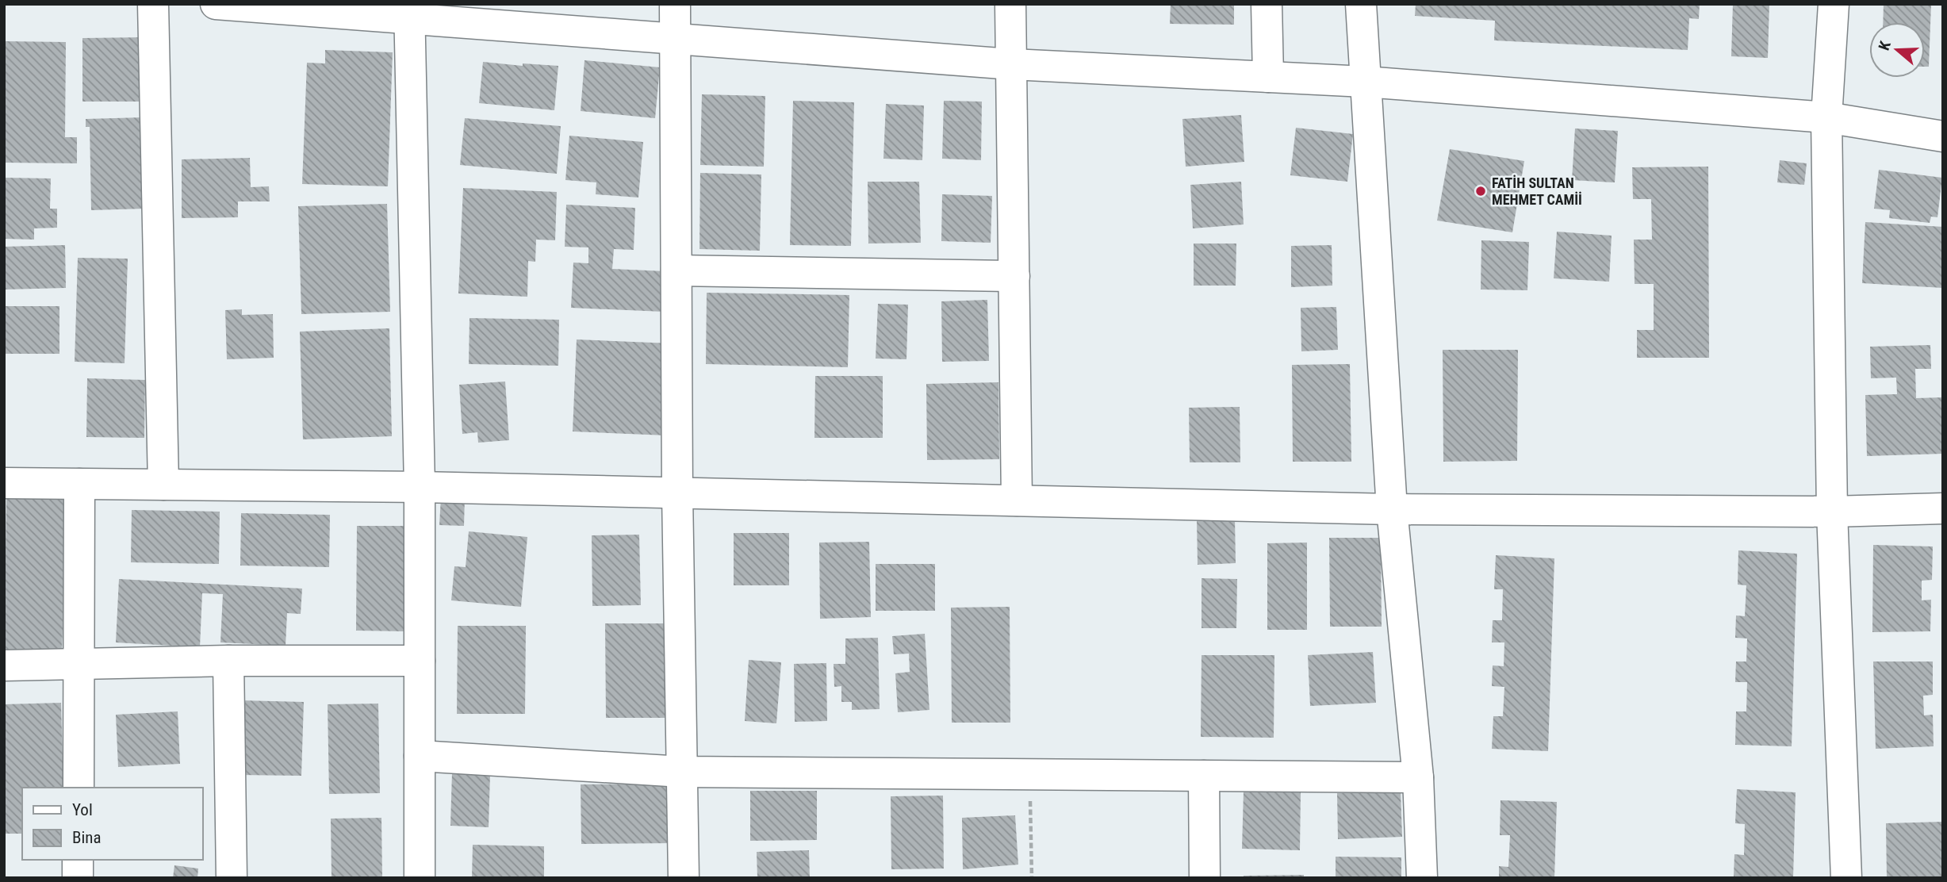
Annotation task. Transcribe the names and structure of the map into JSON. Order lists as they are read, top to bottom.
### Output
{
  "places": ["FATİH SULTAN MEHMET CAMİİ"],
  "legend": ["Yol", "Bina"],
  "north": "left"
}
